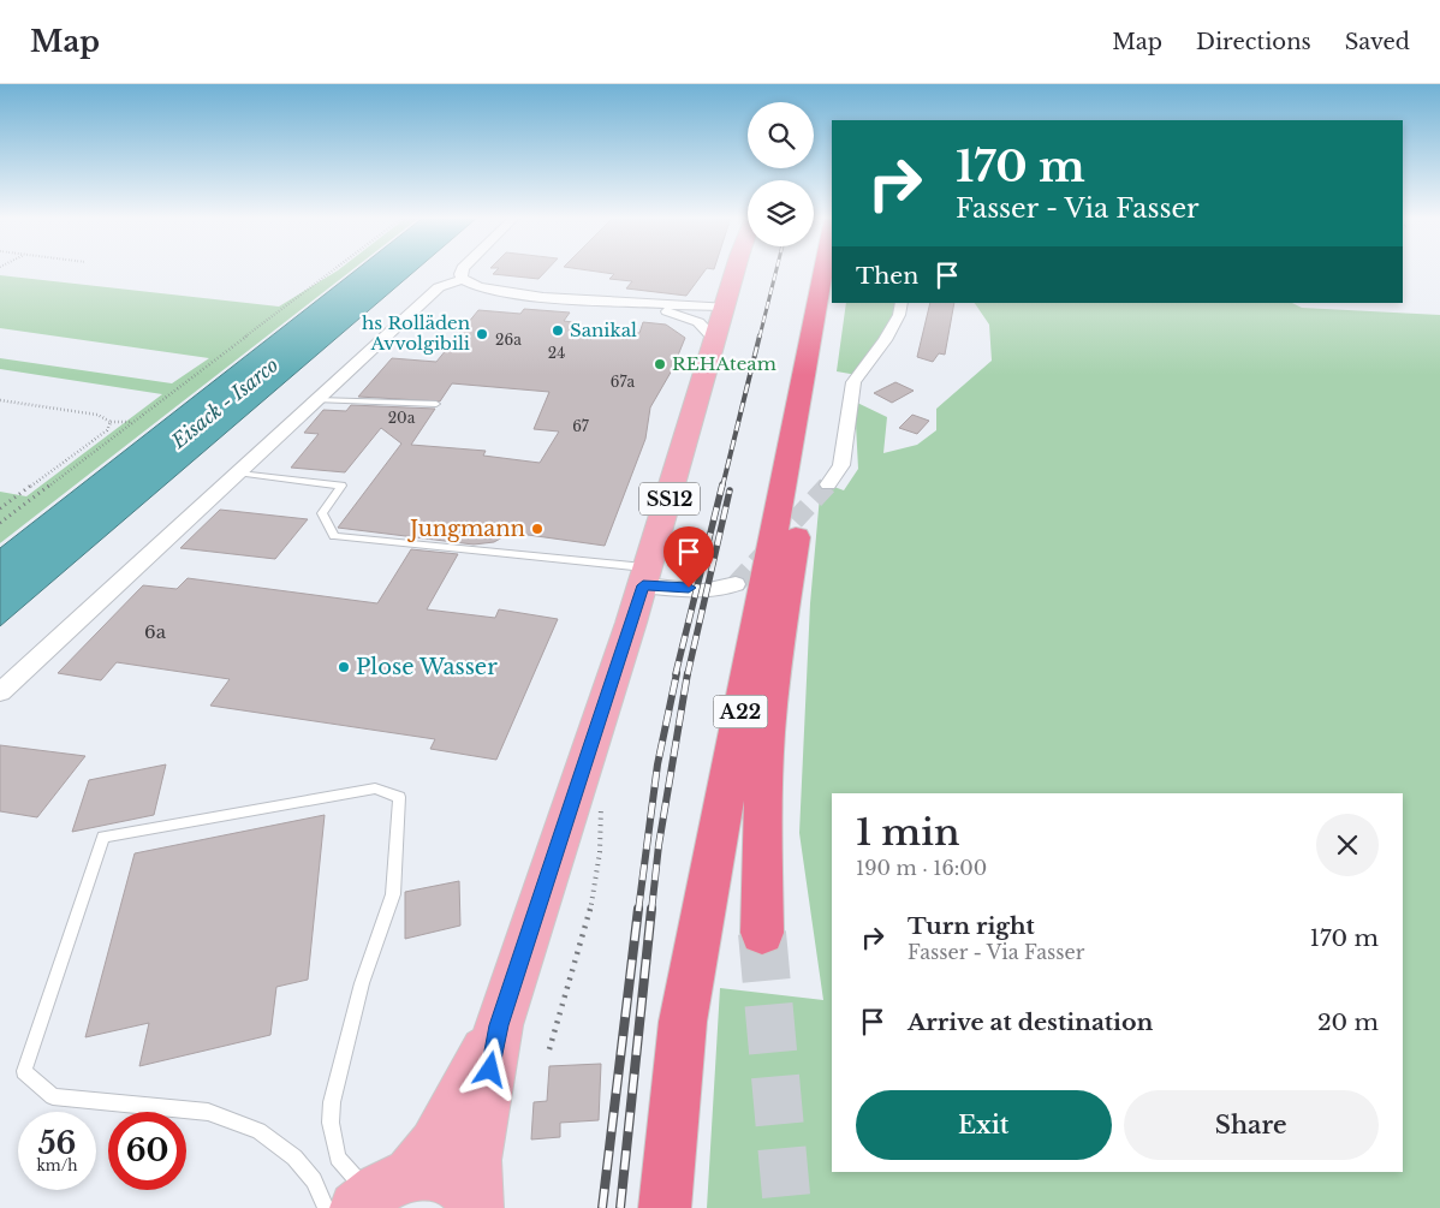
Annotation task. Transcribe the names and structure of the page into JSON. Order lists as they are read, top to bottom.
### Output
{
  "streets": {
    "highway": ["A22"],
    "main road": ["SS12"]
  },
  "water": ["Eisack - Isarco"],
  "places": [
    "Sanikal",
    "hs Rolläden Avvolgibili",
    "REHAteam",
    "Jungmann",
    "Plose Wasser"
  ],
  "house_numbers": [
    "26a",
    "24",
    "67a",
    "20a",
    "67",
    "6a"
  ],
  "page": {
    "header": "Map",
    "nav": ["Map", "Directions", "Saved"],
    "turn": ["170 m", "Fasser - Via Fasser"],
    "then": "Then",
    "heading": ["1 min", "190 m · 16:00"],
    "list": [
      {
        "name": "Turn right",
        "note": "Fasser - Via Fasser",
        "value": "170 m"
      },
      {
        "name": "Arrive at destination",
        "value": "20 m"
      }
    ],
    "buttons": ["Exit", "Share"],
    "speed": "56 km/h",
    "limit": "60"
  }
}
